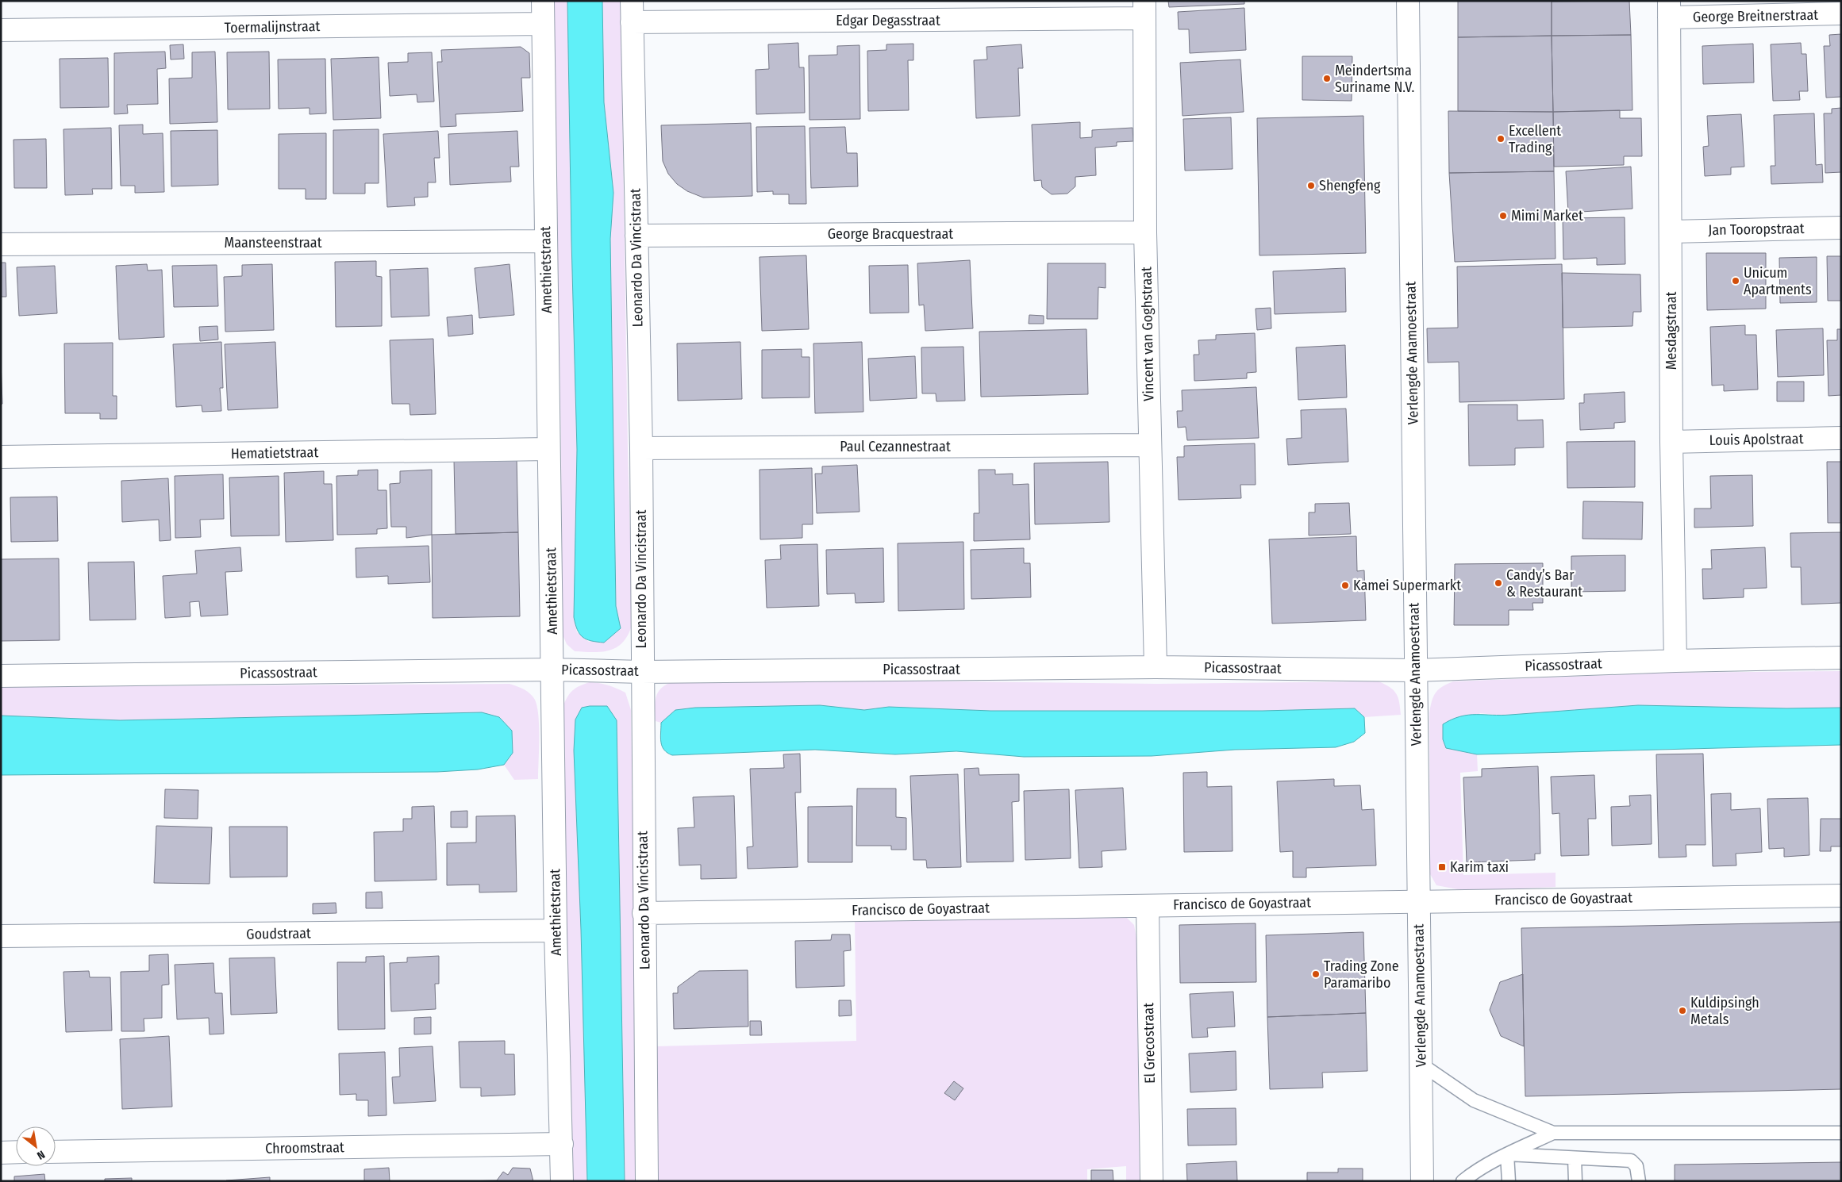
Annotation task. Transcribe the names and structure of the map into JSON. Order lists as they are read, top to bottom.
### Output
{
  "streets": {
    "street": [
      "George Breitnerstraat",
      "Edgar Degasstraat",
      "Toermalijnstraat",
      "Jan Tooropstraat",
      "George Bracquestraat",
      "Maansteenstraat",
      "Leonardo Da Vincistraat",
      "Amethietstraat",
      "Mesdagstraat",
      "Vincent van Goghstraat",
      "Verlengde Anamoestraat",
      "Louis Apolstraat",
      "Paul Cezannestraat",
      "Hematietstraat",
      "Picassostraat",
      "Francisco de Goyastraat",
      "Goudstraat",
      "El Grecostraat",
      "Chroomstraat"
    ]
  },
  "crossings": [
    ["George Breitnerstraat", "Mesdagstraat"],
    ["Edgar Degasstraat", "Leonardo Da Vincistraat"],
    ["Edgar Degasstraat", "Vincent van Goghstraat"],
    ["Toermalijnstraat", "Amethietstraat"],
    ["Jan Tooropstraat", "Mesdagstraat"],
    ["George Bracquestraat", "Leonardo Da Vincistraat"],
    ["George Bracquestraat", "Vincent van Goghstraat"],
    ["Maansteenstraat", "Amethietstraat"],
    ["Leonardo Da Vincistraat", "Paul Cezannestraat"],
    ["Leonardo Da Vincistraat", "Picassostraat"],
    ["Leonardo Da Vincistraat", "Francisco de Goyastraat"],
    ["Amethietstraat", "Hematietstraat"],
    ["Amethietstraat", "Picassostraat"],
    ["Amethietstraat", "Goudstraat"],
    ["Amethietstraat", "Chroomstraat"],
    ["Mesdagstraat", "Louis Apolstraat"],
    ["Mesdagstraat", "Picassostraat"],
    ["Vincent van Goghstraat", "Paul Cezannestraat"],
    ["Vincent van Goghstraat", "Picassostraat"],
    ["Verlengde Anamoestraat", "Picassostraat"],
    ["Verlengde Anamoestraat", "Francisco de Goyastraat"],
    ["Francisco de Goyastraat", "El Grecostraat"]
  ],
  "places": {
    "other": [
      "Meindertsma Suriname N.V.",
      "Excellent Trading",
      "Shengfeng",
      "Mimi Market",
      "Unicum Apartments",
      "Candy’s Bar & Restaurant",
      "Kamei Supermarkt",
      "Trading Zone Paramaribo",
      "Kuldipsingh Metals"
    ],
    "transit": ["Karim taxi"]
  },
  "north": "bottom right"
}
